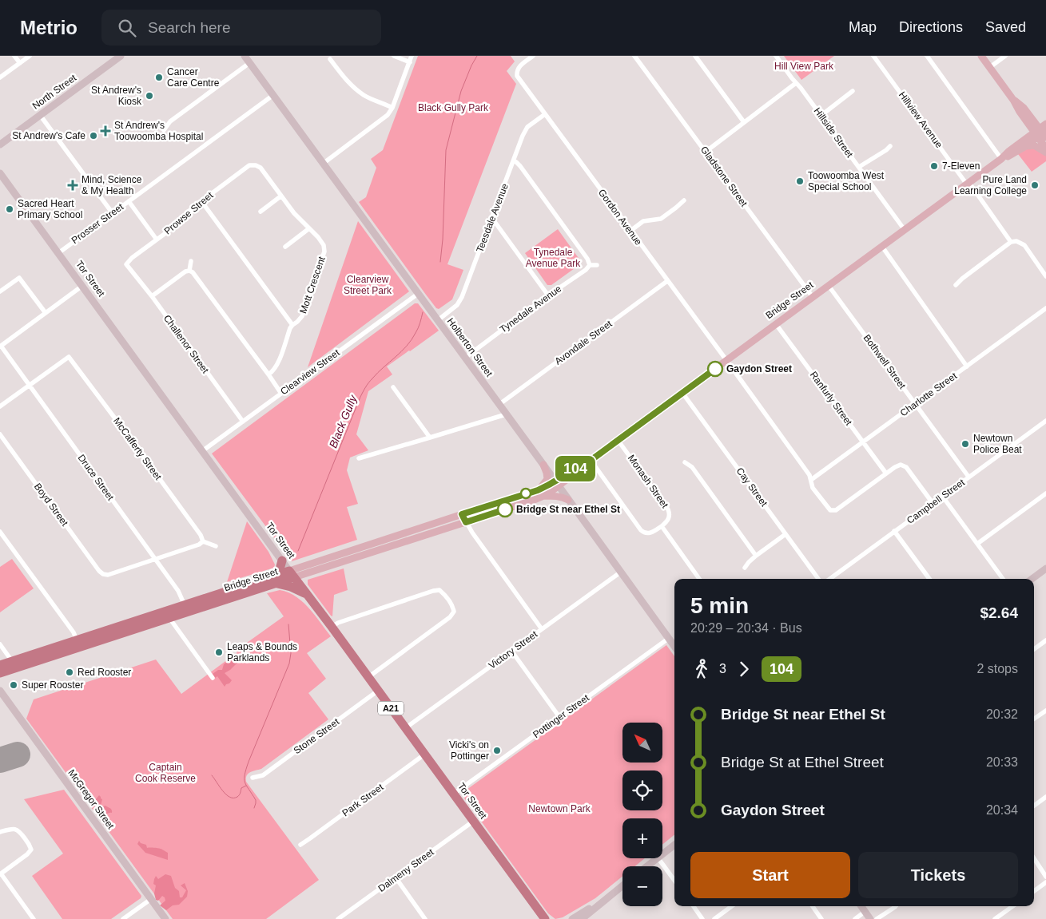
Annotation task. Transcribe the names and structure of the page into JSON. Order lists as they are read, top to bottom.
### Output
{
  "streets": {
    "highway": ["Tor Street", "Bridge Street", "A21"],
    "street": [
      "North Street",
      "Hillview Avenue",
      "Hillside Street",
      "Gladstone Street",
      "Prowse Street",
      "Gordon Avenue",
      "Teesdale Avenue",
      "Prosser Street",
      "Mott Crescent",
      "Tynedale Avenue",
      "Avondale Street",
      "Challenor Street",
      "Holberton Street",
      "Bothwell Street",
      "Clearview Street",
      "Charlotte Street",
      "Ranfurly Street",
      "McCafferty Street",
      "Druce Street",
      "Monash Street",
      "Cay Street",
      "Campbell Street",
      "Boyd Street",
      "Victory Street",
      "Pottinger Street",
      "Stone Street",
      "McGregor Street",
      "Park Street",
      "Dalmeny Street"
    ]
  },
  "crossings": [
    ["Hillview Avenue", "Bridge Street"],
    ["Hillside Street", "Bridge Street"],
    ["Gladstone Street", "Bridge Street"],
    ["Prowse Street", "Mott Crescent"],
    ["Prowse Street", "Challenor Street"],
    ["Gordon Avenue", "Teesdale Avenue"],
    ["Gordon Avenue", "Bridge Street"],
    ["Gordon Avenue", "Avondale Street"],
    ["Teesdale Avenue", "Holberton Street"],
    ["Prosser Street", "Tor Street"],
    ["Prosser Street", "Holberton Street"],
    ["Tor Street", "Bridge Street"],
    ["Tor Street", "Clearview Street"],
    ["Tor Street", "Victory Street"],
    ["Tor Street", "A21"],
    ["Tor Street", "Pottinger Street"],
    ["Tor Street", "Stone Street"],
    ["Tor Street", "Park Street"],
    ["Tor Street", "Dalmeny Street"],
    ["Bridge Street", "Holberton Street"],
    ["Bridge Street", "Bothwell Street"],
    ["Bridge Street", "Ranfurly Street"],
    ["Bridge Street", "Druce Street"],
    ["Bridge Street", "Monash Street"],
    ["Bridge Street", "Cay Street"],
    ["Bridge Street", "A21"],
    ["Tynedale Avenue", "Holberton Street"],
    ["Avondale Street", "Holberton Street"],
    ["Challenor Street", "Clearview Street"],
    ["Holberton Street", "Clearview Street"],
    ["Holberton Street", "Victory Street"],
    ["Holberton Street", "Pottinger Street"],
    ["Bothwell Street", "Charlotte Street"],
    ["Bothwell Street", "Campbell Street"],
    ["Charlotte Street", "Ranfurly Street"],
    ["McCafferty Street", "Druce Street"],
    ["Druce Street", "Boyd Street"]
  ],
  "water": ["Black Gully"],
  "parks": [
    "Hill View Park",
    "Black Gully Park",
    "Tynedale Avenue Park",
    "Clearview Street Park",
    "Captain Cook Reserve",
    "Newtown Park"
  ],
  "places": {
    "other": [
      "Cancer Care Centre",
      "St Andrew's Kiosk",
      "St Andrew's Cafe",
      "7-Eleven",
      "Toowoomba West Special School",
      "Pure Land Learning College",
      "Sacred Heart Primary School",
      "Gaydon Street",
      "Newtown Police Beat",
      "Bridge St near Ethel St",
      "Leaps & Bounds Parklands",
      "Red Rooster",
      "Super Rooster",
      "Vicki's on Pottinger"
    ],
    "health": ["St Andrew's Toowoomba Hospital", "Mind, Science & My Health"]
  },
  "lines": ["bus line 104"],
  "north": "top left",
  "page": {
    "header": "Metrio",
    "search": "Search here",
    "nav": ["Map", "Directions", "Saved"],
    "on_map": "104",
    "heading": ["5 min", "20:29 – 20:34 · Bus", "$2.64"],
    "legs": ["3", "104", "2 stops"],
    "list": [
      {
        "name": "Bridge St near Ethel St",
        "value": "20:32"
      },
      {
        "name": "Bridge St at Ethel Street",
        "value": "20:33"
      },
      {
        "name": "Gaydon Street",
        "value": "20:34"
      }
    ],
    "map_buttons": ["+", "−"],
    "buttons": ["Start", "Tickets"]
  }
}
